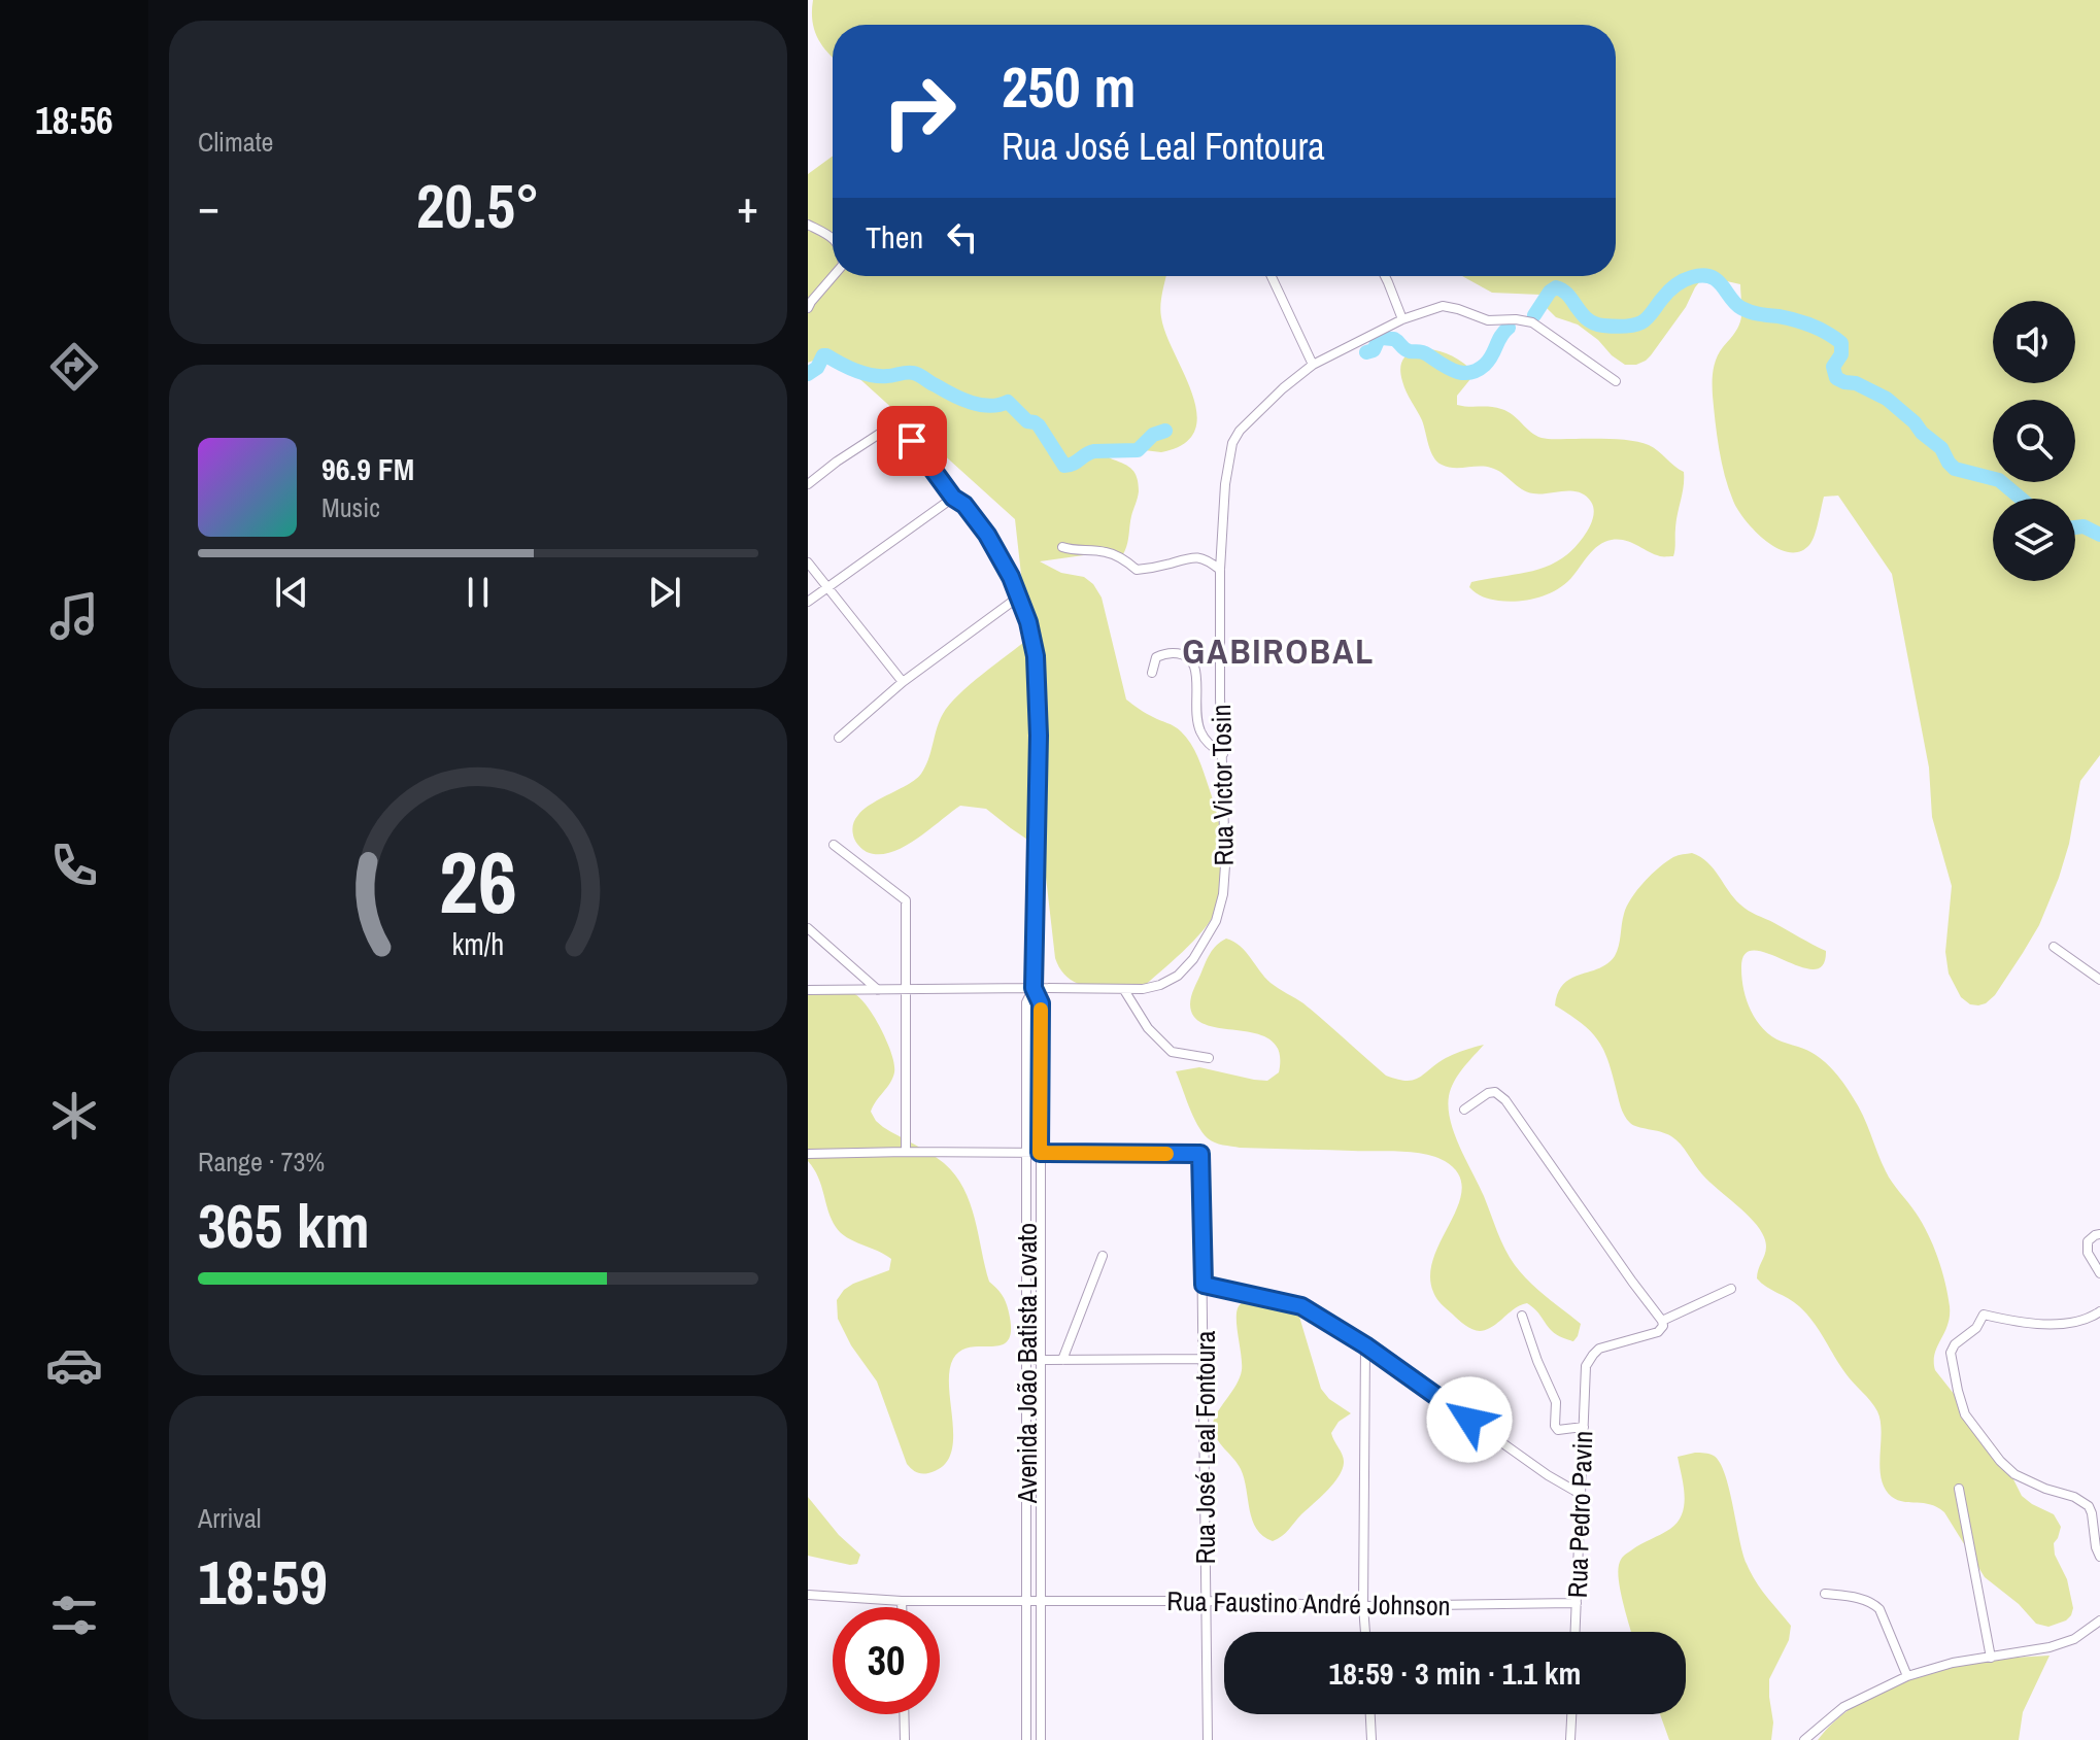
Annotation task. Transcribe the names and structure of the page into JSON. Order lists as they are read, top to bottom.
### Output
{
  "streets": {
    "street": [
      "Rua Victor Tosin",
      "Avenida João Batista Lovato",
      "Rua José Leal Fontoura",
      "Rua Pedro Pavin",
      "Rua Faustino André Johnson"
    ]
  },
  "crossings": [
    ["Rua Victor Tosin", "Avenida João Batista Lovato"],
    ["Avenida João Batista Lovato", "Rua José Leal Fontoura"],
    ["Avenida João Batista Lovato", "Rua Faustino André Johnson"],
    ["Rua José Leal Fontoura", "Rua Faustino André Johnson"],
    ["Rua Pedro Pavin", "Rua Faustino André Johnson"]
  ],
  "districts": ["GABIROBAL"],
  "page": {
    "tabs": "18:56",
    "tile": [
      "Climate",
      ["Range · 73%", "365 km"],
      ["Arrival", "18:59"]
    ],
    "turn": ["250 m", "Rua José Leal Fontoura"],
    "heat": ["−", "20.5°", "+"],
    "then": "Then",
    "song": ["96.9 FM", "Music"],
    "limit": "30",
    "trip": "18:59 · 3 min · 1.1 km",
    "gauge": ["26", "km/h"]
  }
}
